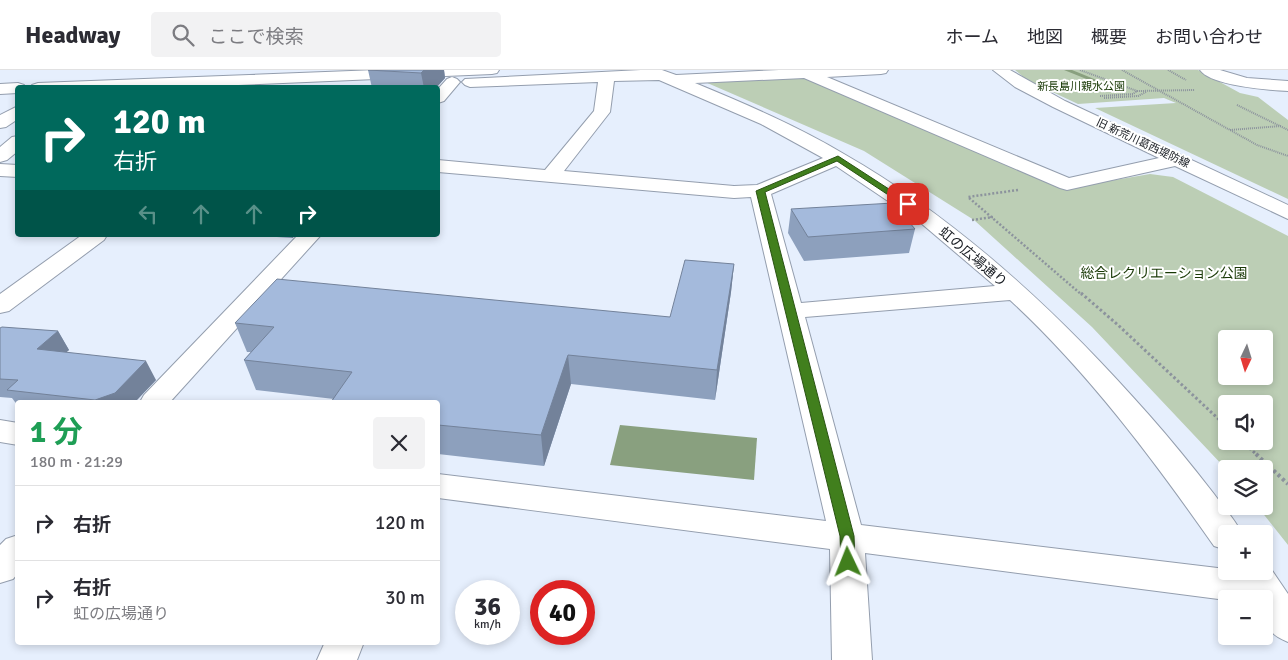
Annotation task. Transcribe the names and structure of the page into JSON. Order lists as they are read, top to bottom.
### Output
{
  "streets": {
    "street": ["旧 新荒川葛西堤防線", "虹の広場通り"]
  },
  "parks": ["新長島川親水公園", "総合レクリエーション公園"],
  "north": "bottom",
  "page": {
    "header": "Headway",
    "search": "ここで検索",
    "nav": [
      "ホーム",
      "地図",
      "概要",
      "お問い合わせ"
    ],
    "turn": ["120 m", "右折"],
    "map_buttons": ["+", "−"],
    "heading": ["1 分", "180 m · 21:29"],
    "list": [
      {
        "name": "右折",
        "value": "120 m"
      },
      {
        "name": "右折",
        "note": "虹の広場通り",
        "value": "30 m"
      }
    ],
    "speed": "36 km/h",
    "limit": "40"
  }
}
